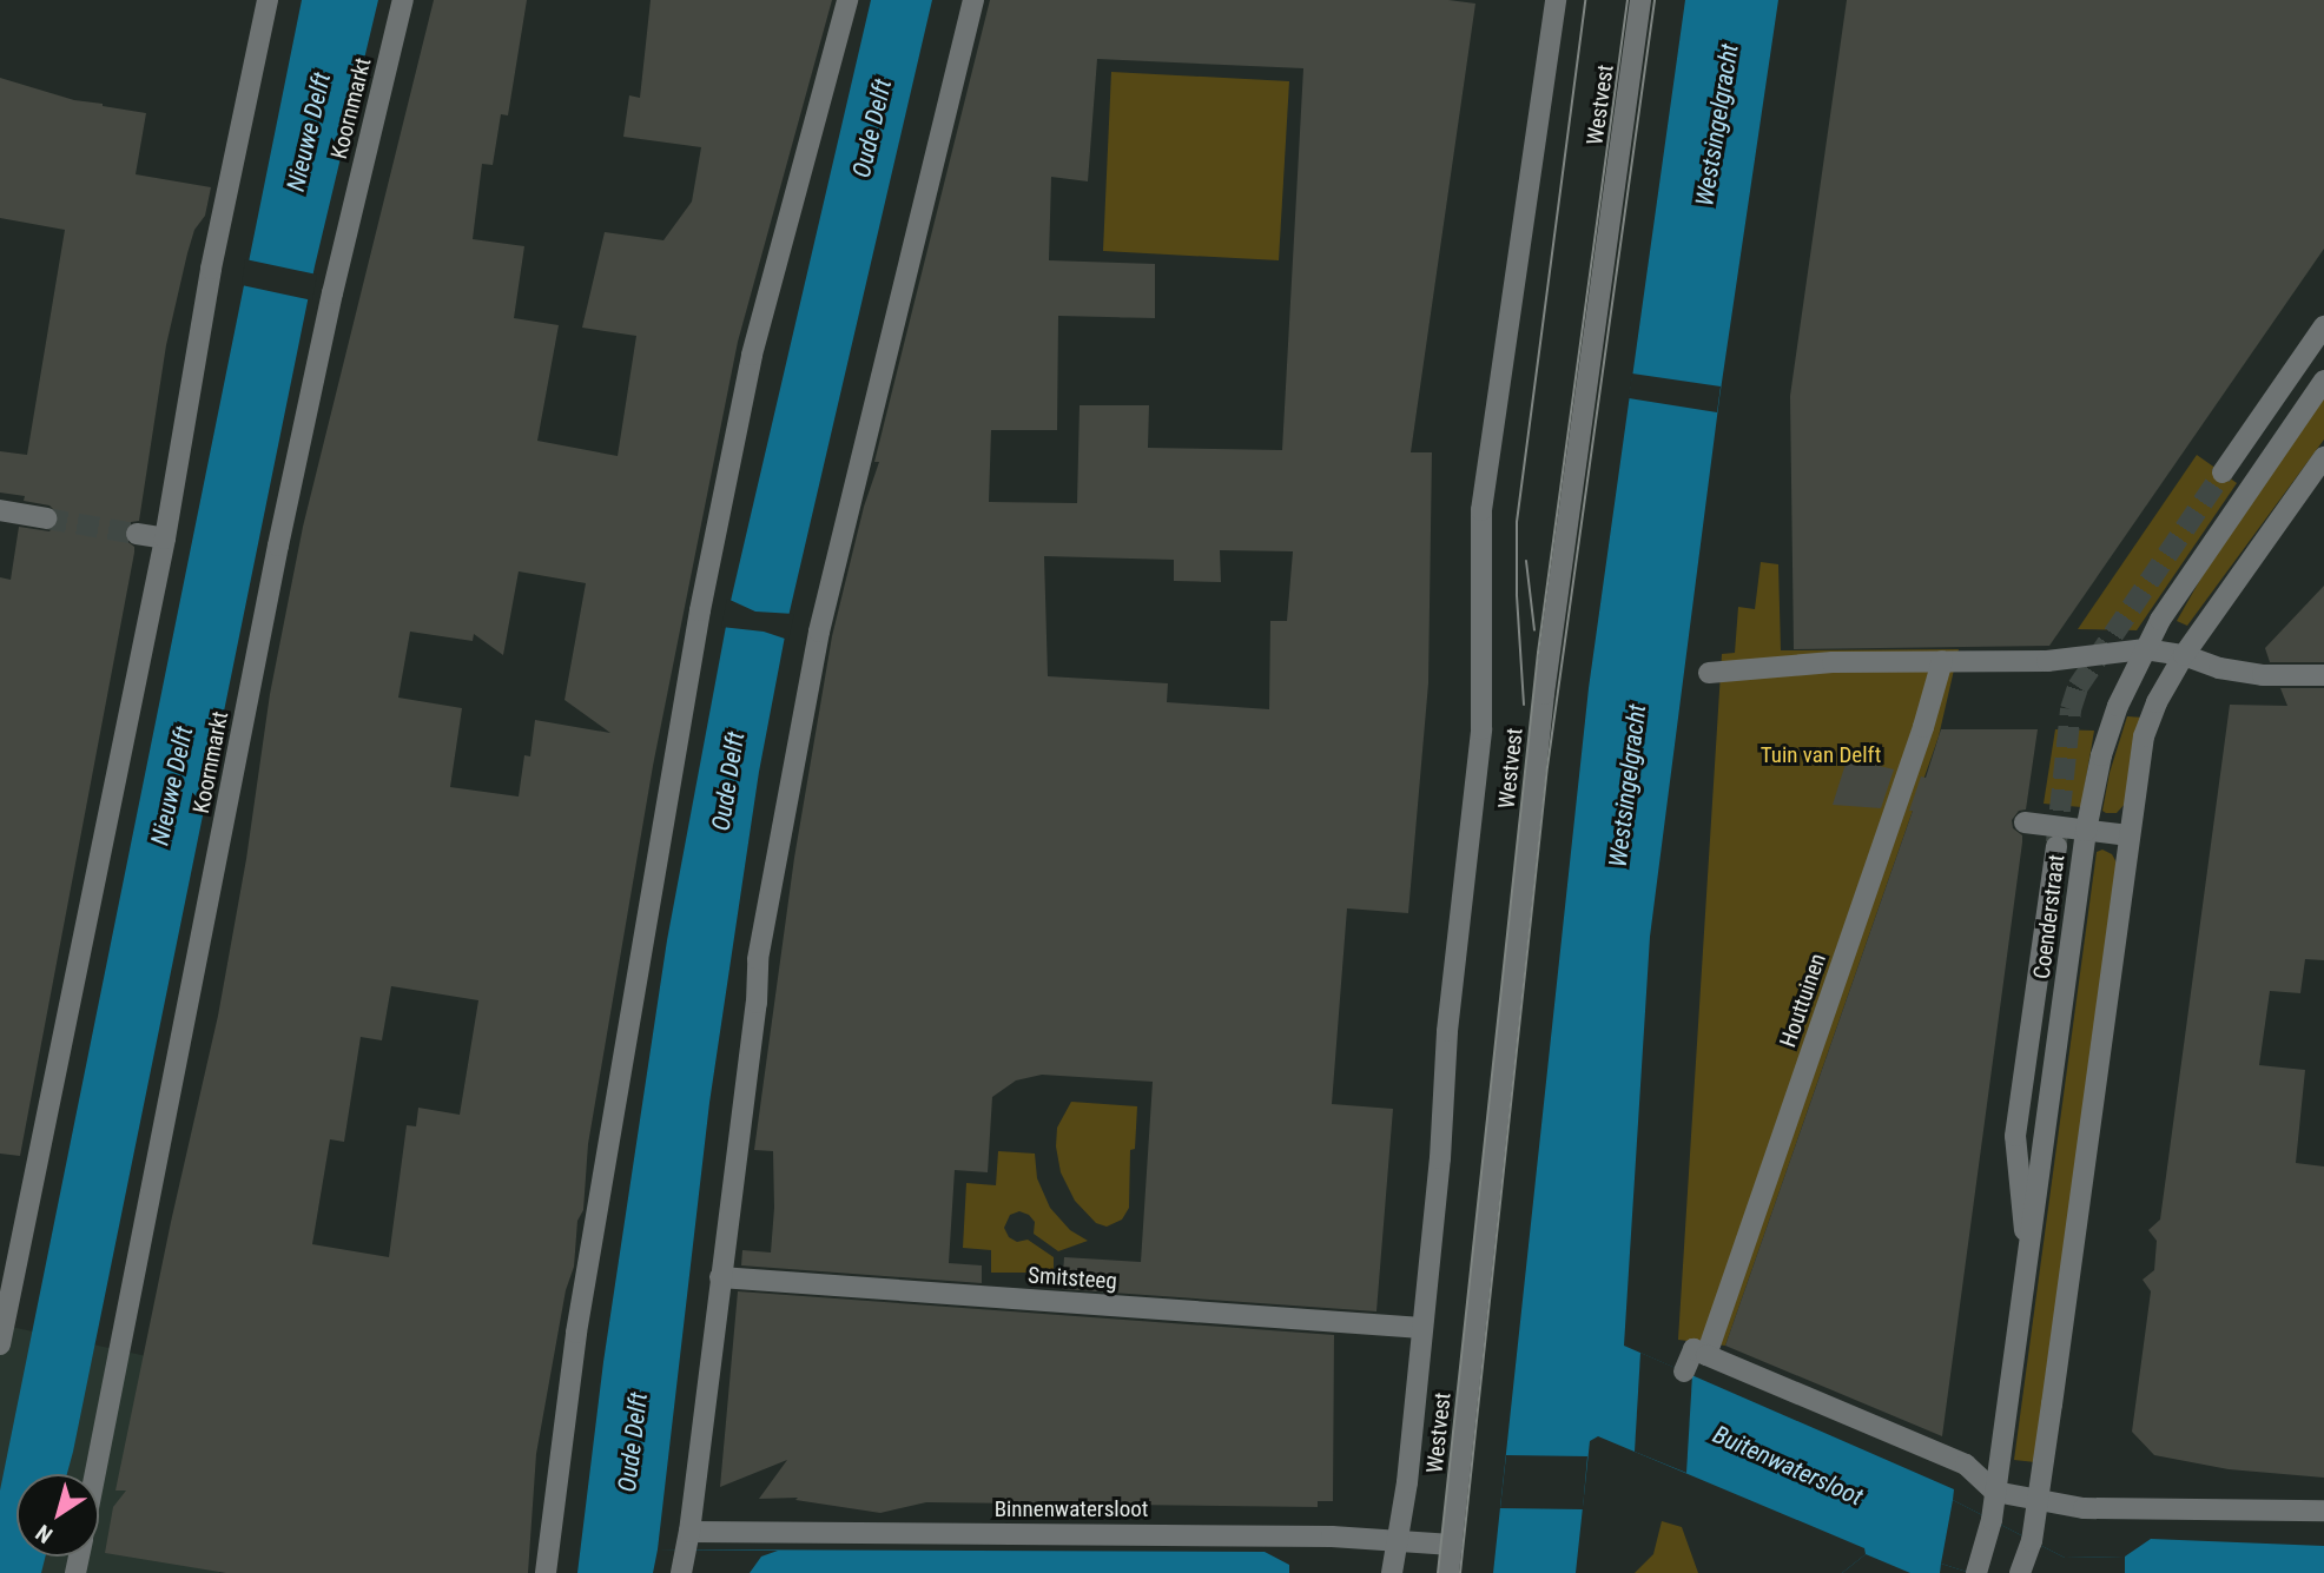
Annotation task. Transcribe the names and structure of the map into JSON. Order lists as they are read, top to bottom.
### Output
{
  "streets": {
    "street": [
      "Westvest",
      "Koornmarkt",
      "Coenderstraat",
      "Houttuinen",
      "Smitsteeg",
      "Binnenwatersloot"
    ]
  },
  "crossings": [
    ["Westvest", "Smitsteeg"],
    ["Westvest", "Binnenwatersloot"]
  ],
  "water": [
    "Westsingelgracht",
    "Oude Delft",
    "Nieuwe Delft",
    "Buitenwatersloot"
  ],
  "parks": ["Tuin van Delft"],
  "north": "bottom left"
}
